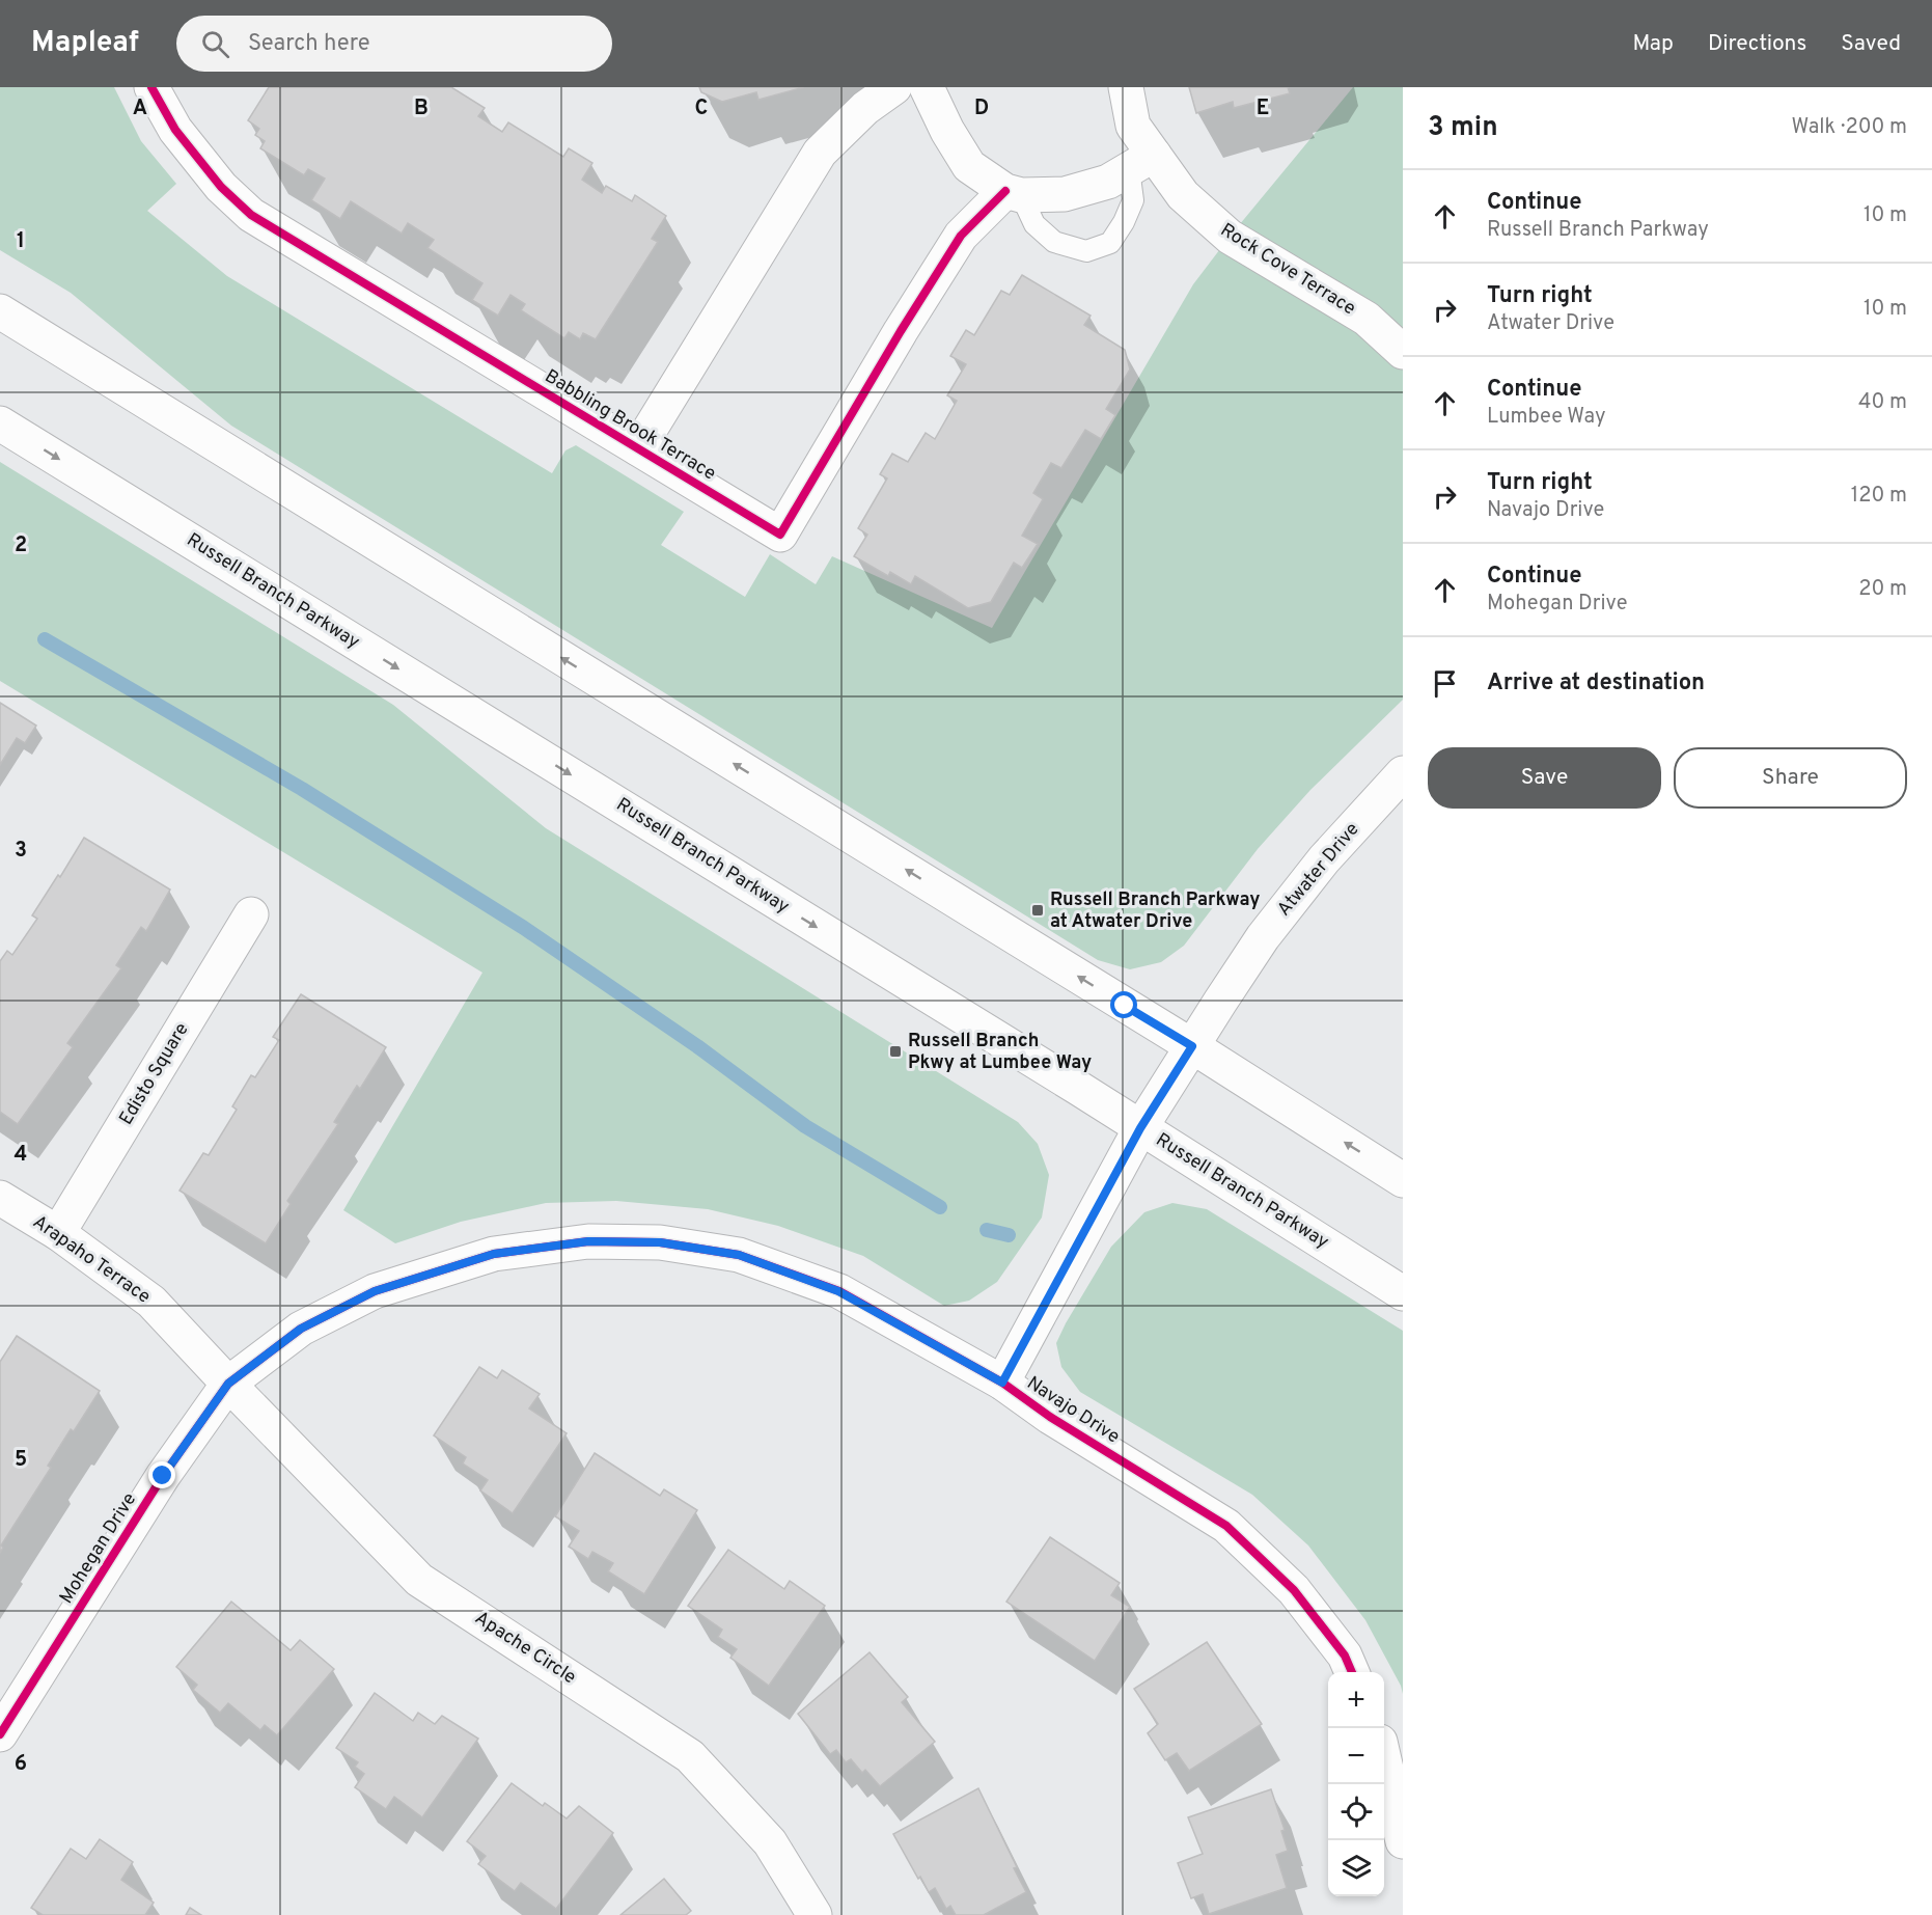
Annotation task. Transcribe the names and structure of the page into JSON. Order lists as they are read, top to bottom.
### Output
{
  "streets": {
    "street": [
      "Rock Cove Terrace",
      "Babbling Brook Terrace",
      "Russell Branch Parkway",
      "Atwater Drive",
      "Edisto Square",
      "Arapaho Terrace",
      "Navajo Drive",
      "Mohegan Drive",
      "Apache Circle"
    ]
  },
  "crossings": [
    ["Russell Branch Parkway", "Atwater Drive"],
    ["Atwater Drive", "Navajo Drive"],
    ["Edisto Square", "Arapaho Terrace"],
    ["Arapaho Terrace", "Navajo Drive"],
    ["Arapaho Terrace", "Mohegan Drive"],
    ["Arapaho Terrace", "Apache Circle"],
    ["Navajo Drive", "Mohegan Drive"],
    ["Navajo Drive", "Apache Circle"],
    ["Mohegan Drive", "Apache Circle"]
  ],
  "places": {
    "transit": ["Russell Branch Parkway at Atwater Drive", "Russell Branch Pkwy at Lumbee Way"]
  },
  "page": {
    "header": "Mapleaf",
    "search": "Search here",
    "nav": ["Map", "Directions", "Saved"],
    "heading": ["3 min", "Walk · 200 m"],
    "list": [
      ["Continue", "Russell Branch Parkway", "10 m"],
      ["Turn right", "Atwater Drive", "10 m"],
      ["Continue", "Lumbee Way", "40 m"],
      ["Turn right", "Navajo Drive", "120 m"],
      ["Continue", "Mohegan Drive", "20 m"],
      "Arrive at destination"
    ],
    "buttons": ["Save", "Share"],
    "map_buttons": ["+", "−"]
  },
  "grid": {
    "columns": [
      "A",
      "B",
      "C",
      "D",
      "E"
    ],
    "rows": [
      "1",
      "2",
      "3",
      "4",
      "5",
      "6"
    ]
  }
}
